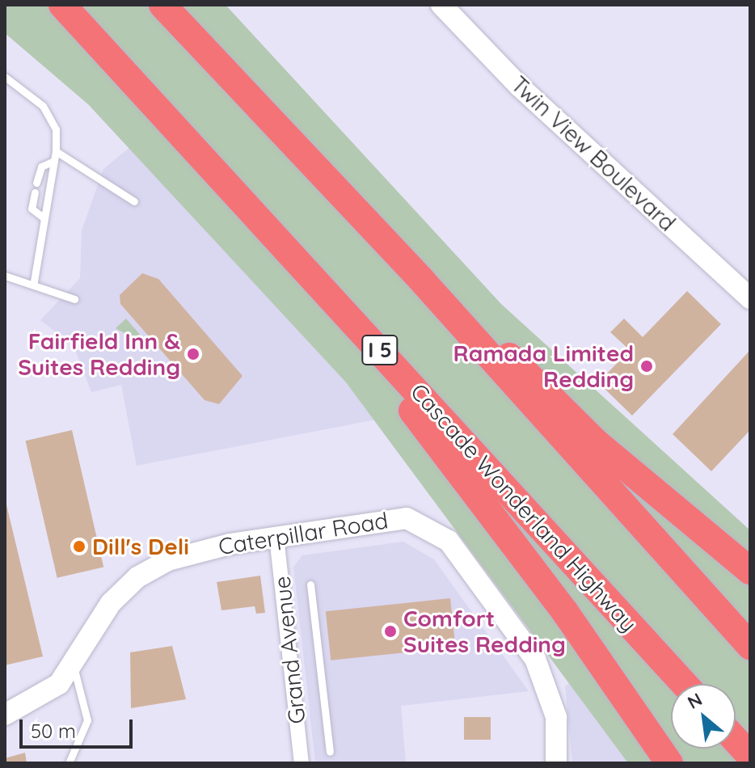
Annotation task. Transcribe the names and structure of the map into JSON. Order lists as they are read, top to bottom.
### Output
{
  "streets": {
    "highway": ["I 5", "Cascade Wonderland Highway"],
    "street": ["Twin View Boulevard", "Caterpillar Road", "Grand Avenue"]
  },
  "crossings": [
    ["Caterpillar Road", "Grand Avenue"]
  ],
  "places": [
    "Fairfield Inn & Suites Redding",
    "Ramada Limited Redding",
    "Dill's Deli",
    "Comfort Suites Redding"
  ],
  "scale_bar": "50 m",
  "north": "top left"
}
